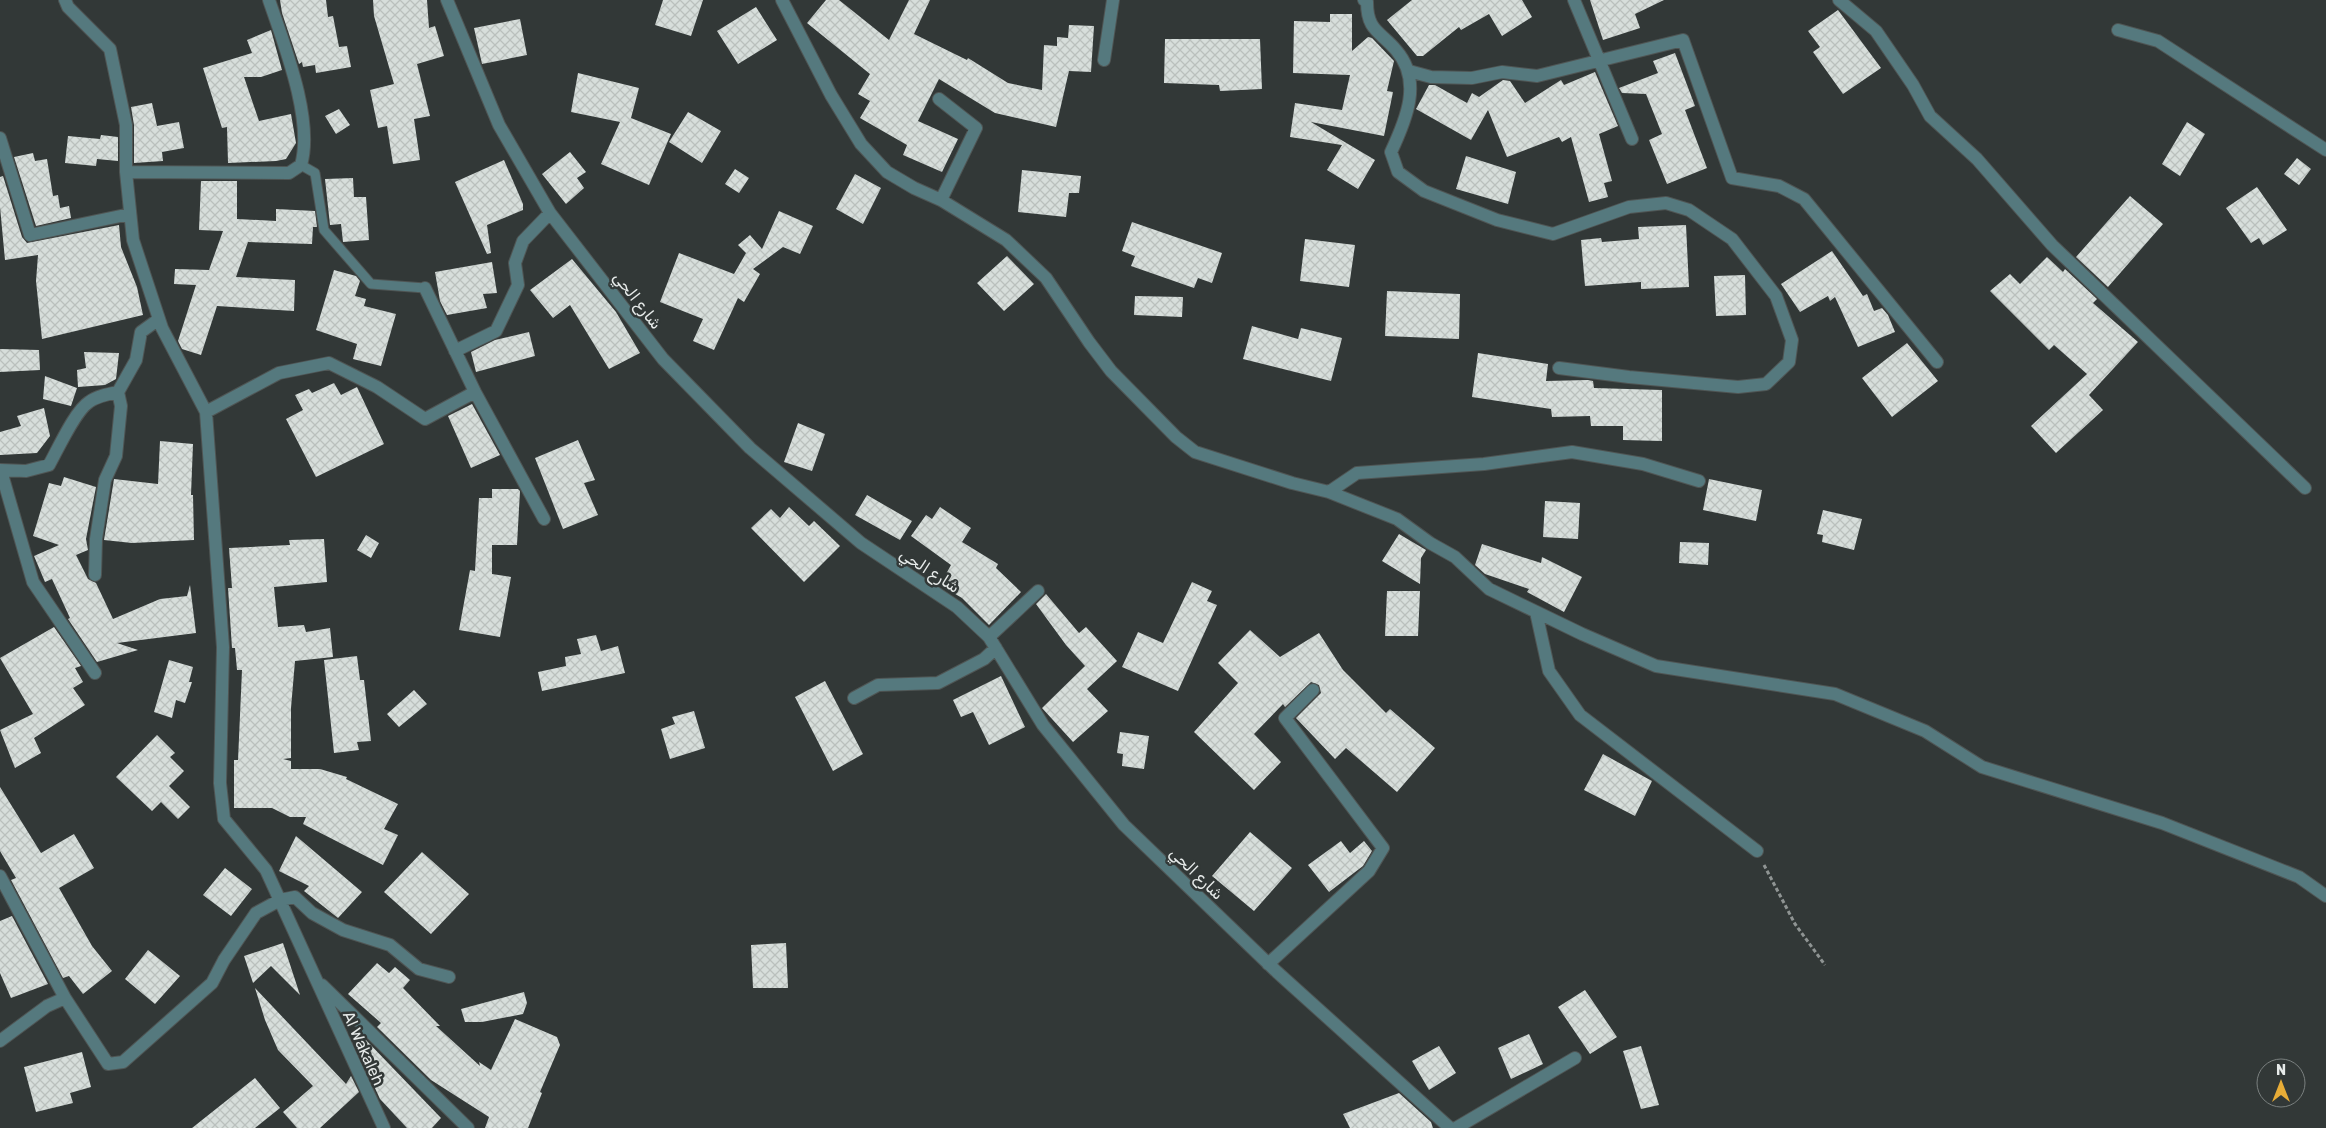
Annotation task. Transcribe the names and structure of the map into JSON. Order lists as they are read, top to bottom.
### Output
{
  "streets": {
    "street": ["شارع الحي", "Al Wakaleh"]
  },
  "north": "top"
}
